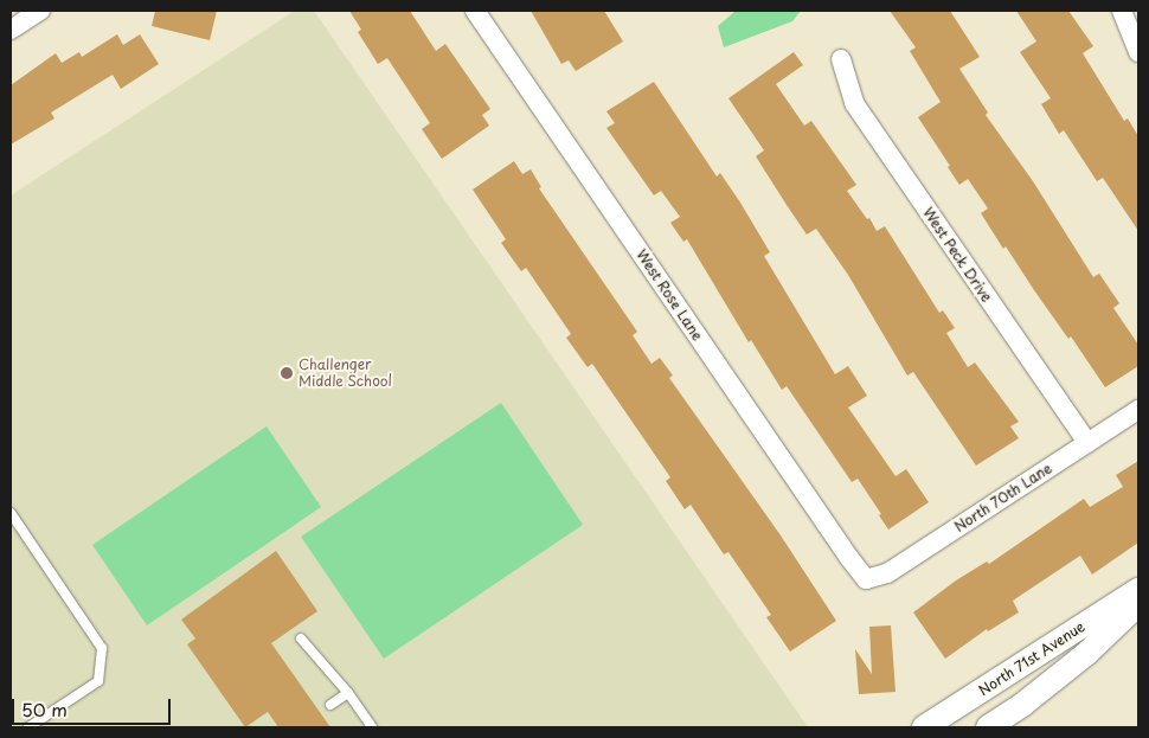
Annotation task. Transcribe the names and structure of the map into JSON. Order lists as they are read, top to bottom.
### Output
{
  "streets": {
    "street": [
      "West Peck Drive",
      "West Rose Lane",
      "North 70th Lane",
      "North 71st Avenue"
    ]
  },
  "crossings": [
    ["West Peck Drive", "North 70th Lane"],
    ["West Rose Lane", "North 70th Lane"]
  ],
  "places": ["Challenger Middle School"],
  "scale_bar": "50 m"
}
